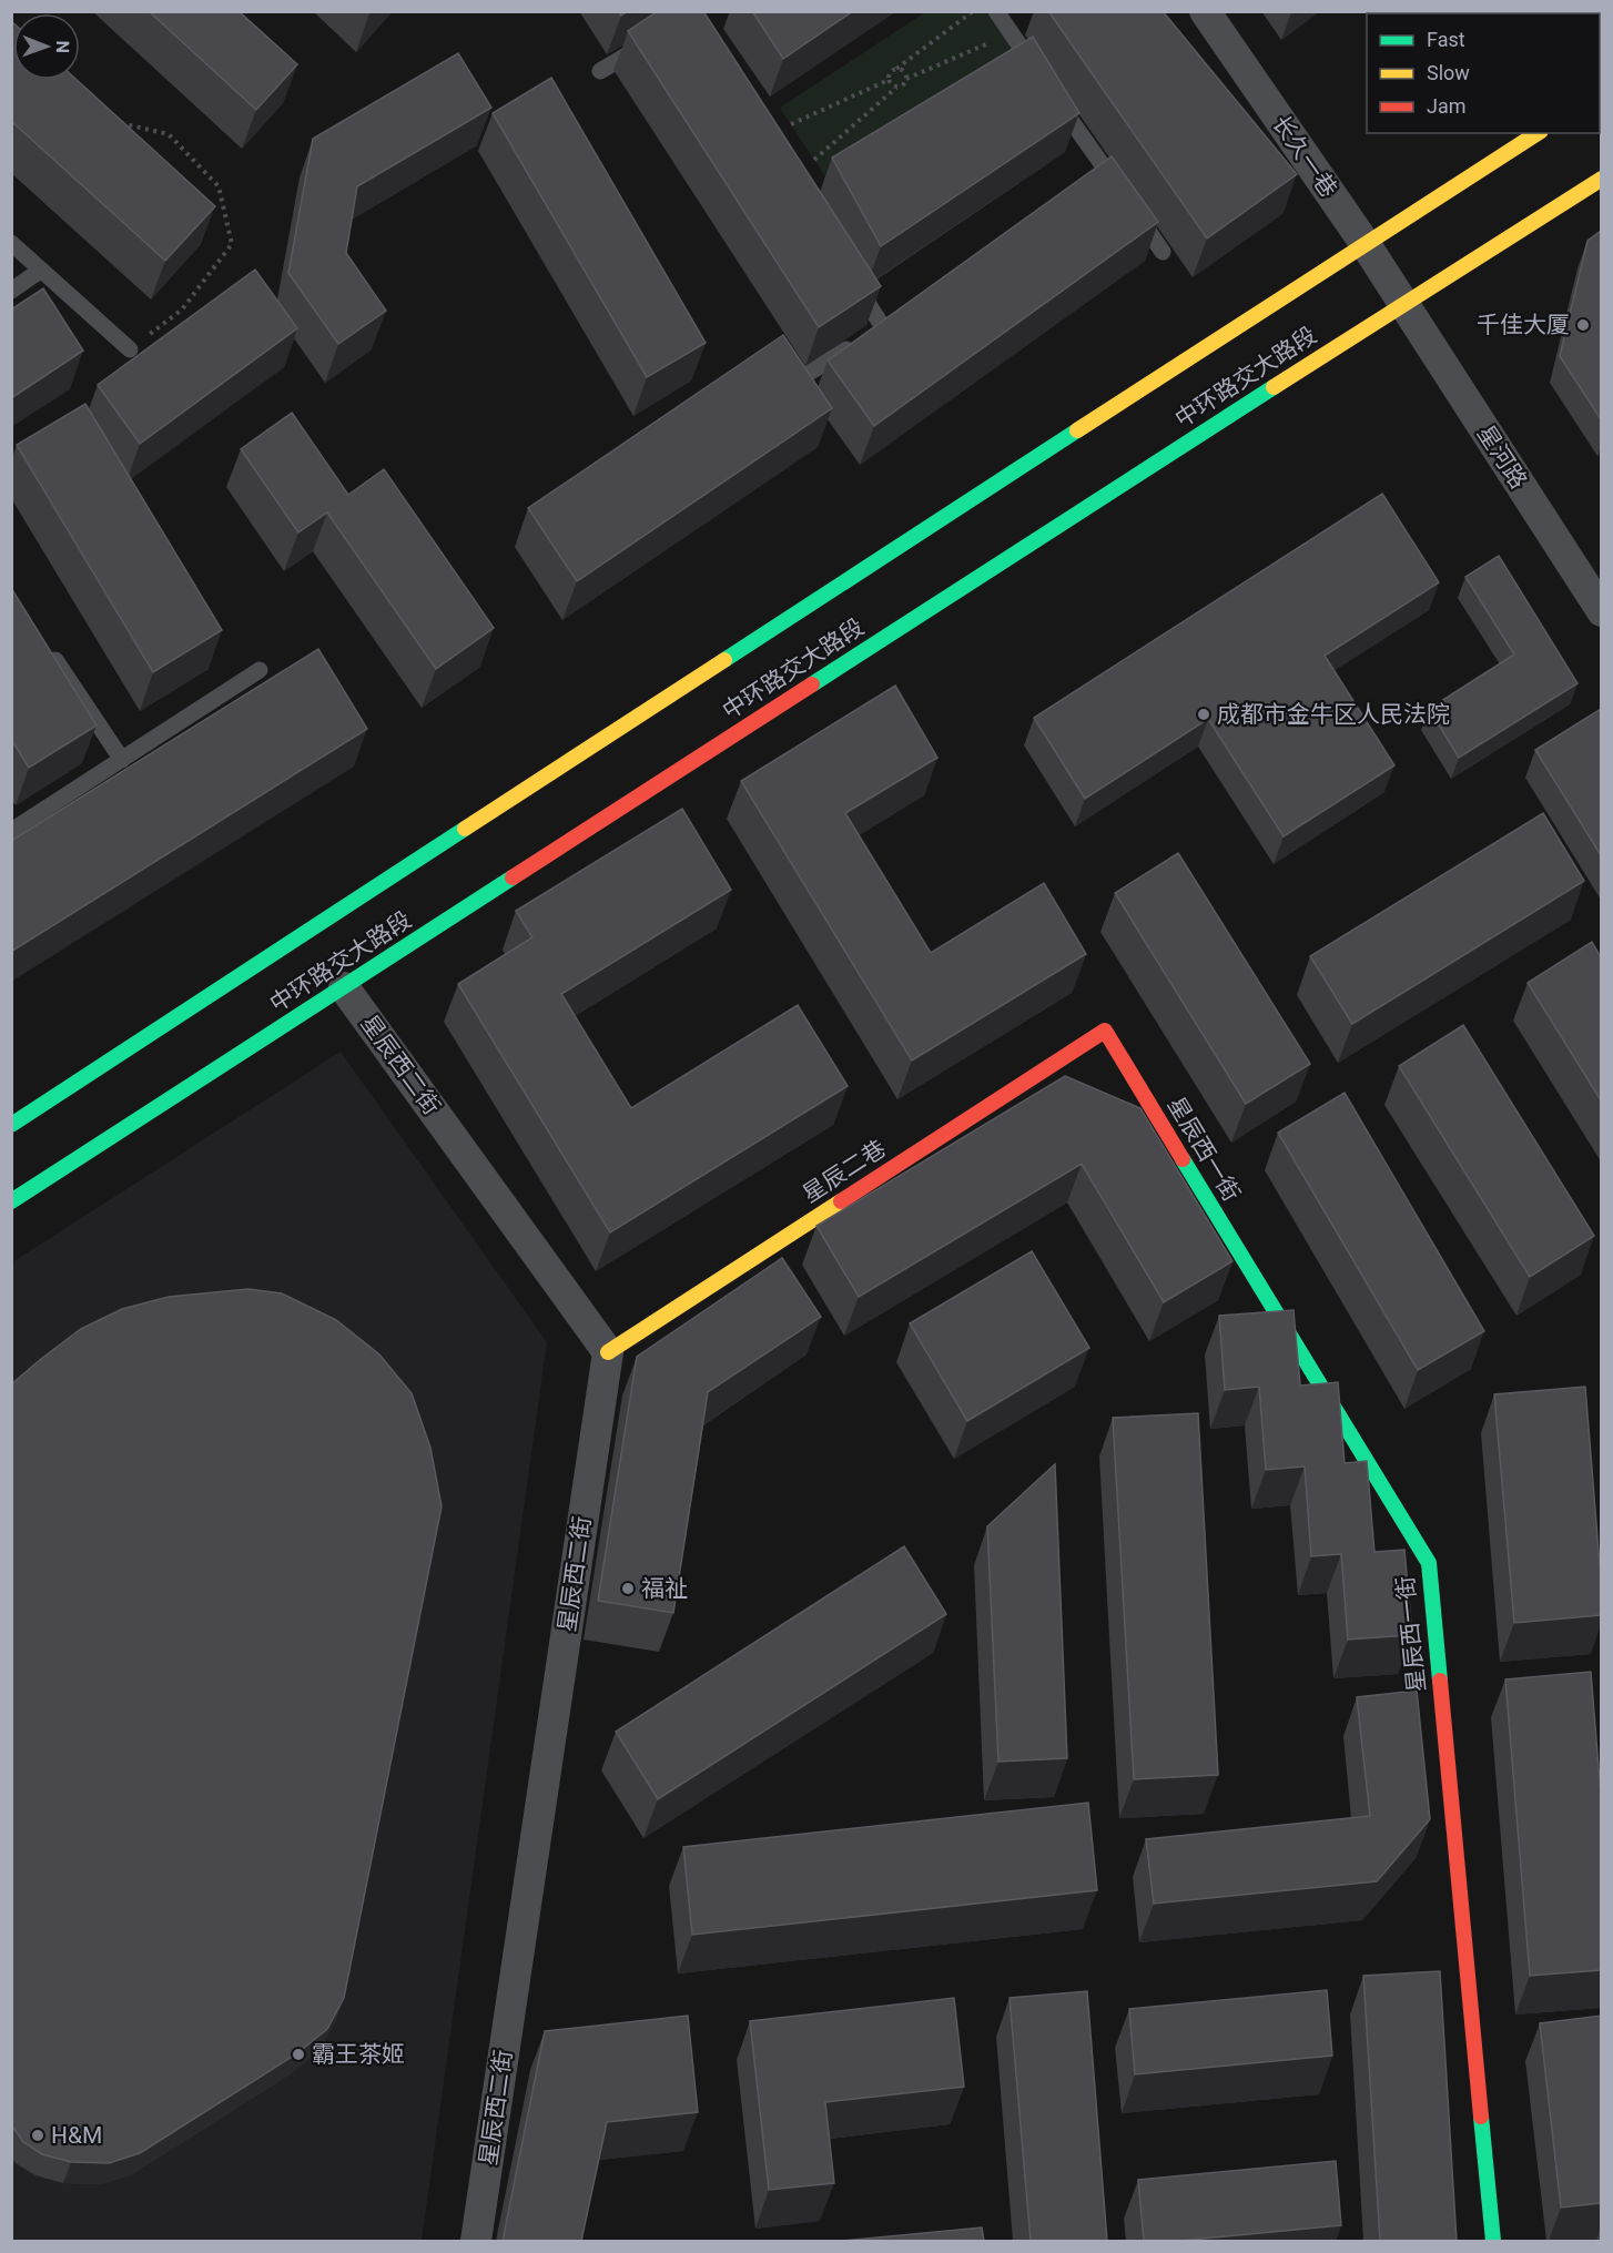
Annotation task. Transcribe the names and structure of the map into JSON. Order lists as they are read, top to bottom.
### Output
{
  "streets": {
    "main road": ["中环路交大路段", "星辰西一街", "星辰二巷"],
    "street": ["长久一巷", "星河路", "星辰西二街"]
  },
  "crossings": [
    ["长久一巷", "中环路交大路段"],
    ["长久一巷", "星河路"],
    ["中环路交大路段", "星河路"],
    ["中环路交大路段", "星辰西二街"],
    ["星辰西二街", "星辰二巷"],
    ["星辰西一街", "星辰二巷"]
  ],
  "places": [
    "千佳大厦",
    "成都市金牛区人民法院",
    "福祉",
    "霸王茶姬",
    "H&M"
  ],
  "legend": ["Fast", "Slow", "Jam"],
  "north": "right"
}
